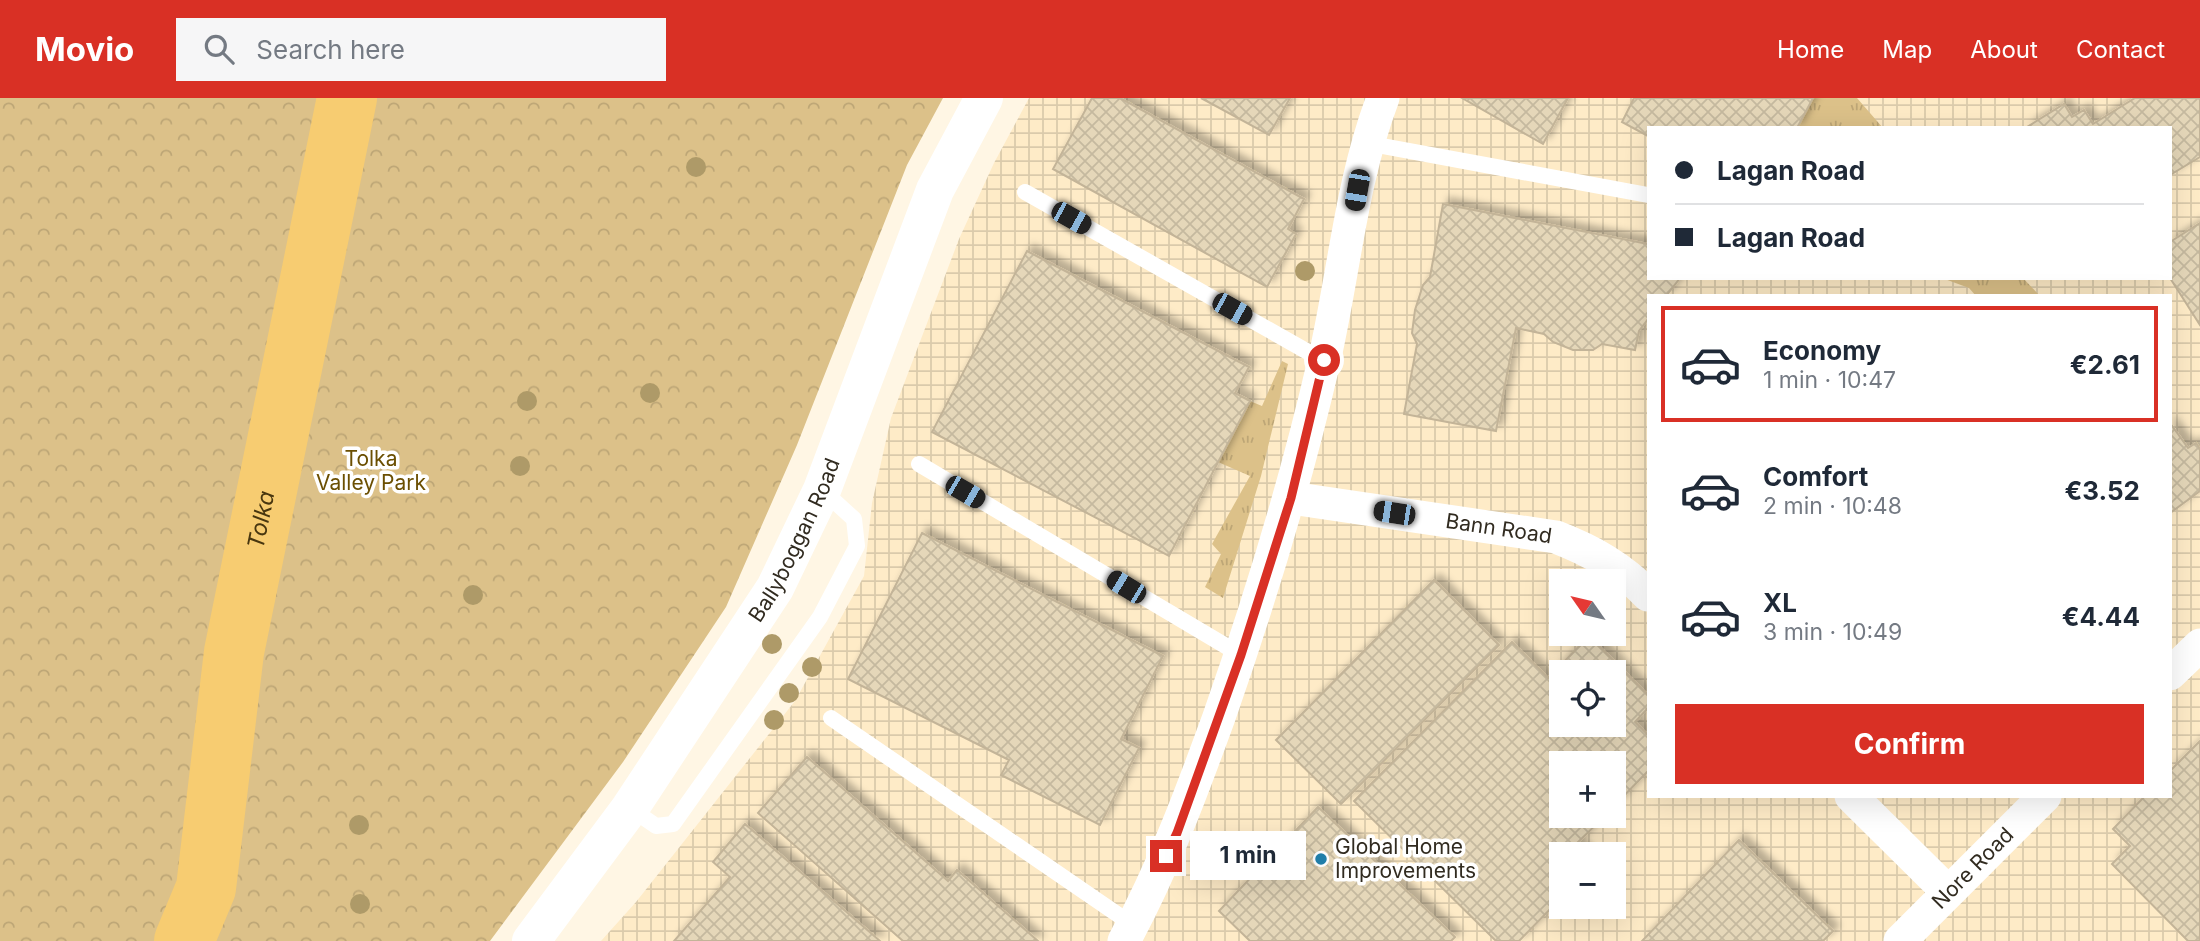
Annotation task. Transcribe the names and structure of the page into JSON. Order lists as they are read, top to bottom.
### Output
{
  "streets": {
    "street": ["Bann Road", "Ballyboggan Road", "Nore Road"]
  },
  "water": ["Tolka"],
  "parks": ["Tolka Valley Park"],
  "places": ["Global Home Improvements"],
  "north": "top left",
  "page": {
    "header": "Movio",
    "search": "Search here",
    "nav": [
      "Home",
      "Map",
      "About",
      "Contact"
    ],
    "banner": ["Lagan Road", "Lagan Road"],
    "list": [
      {
        "name": "Economy",
        "note": "1 min · 10:47",
        "value": "€2.61"
      },
      {
        "name": "Comfort",
        "note": "2 min · 10:48",
        "value": "€3.52"
      },
      {
        "name": "XL",
        "note": "3 min · 10:49",
        "value": "€4.44"
      }
    ],
    "map_buttons": ["+", "−"],
    "buttons": "Confirm",
    "bubble": "1 min"
  }
}
